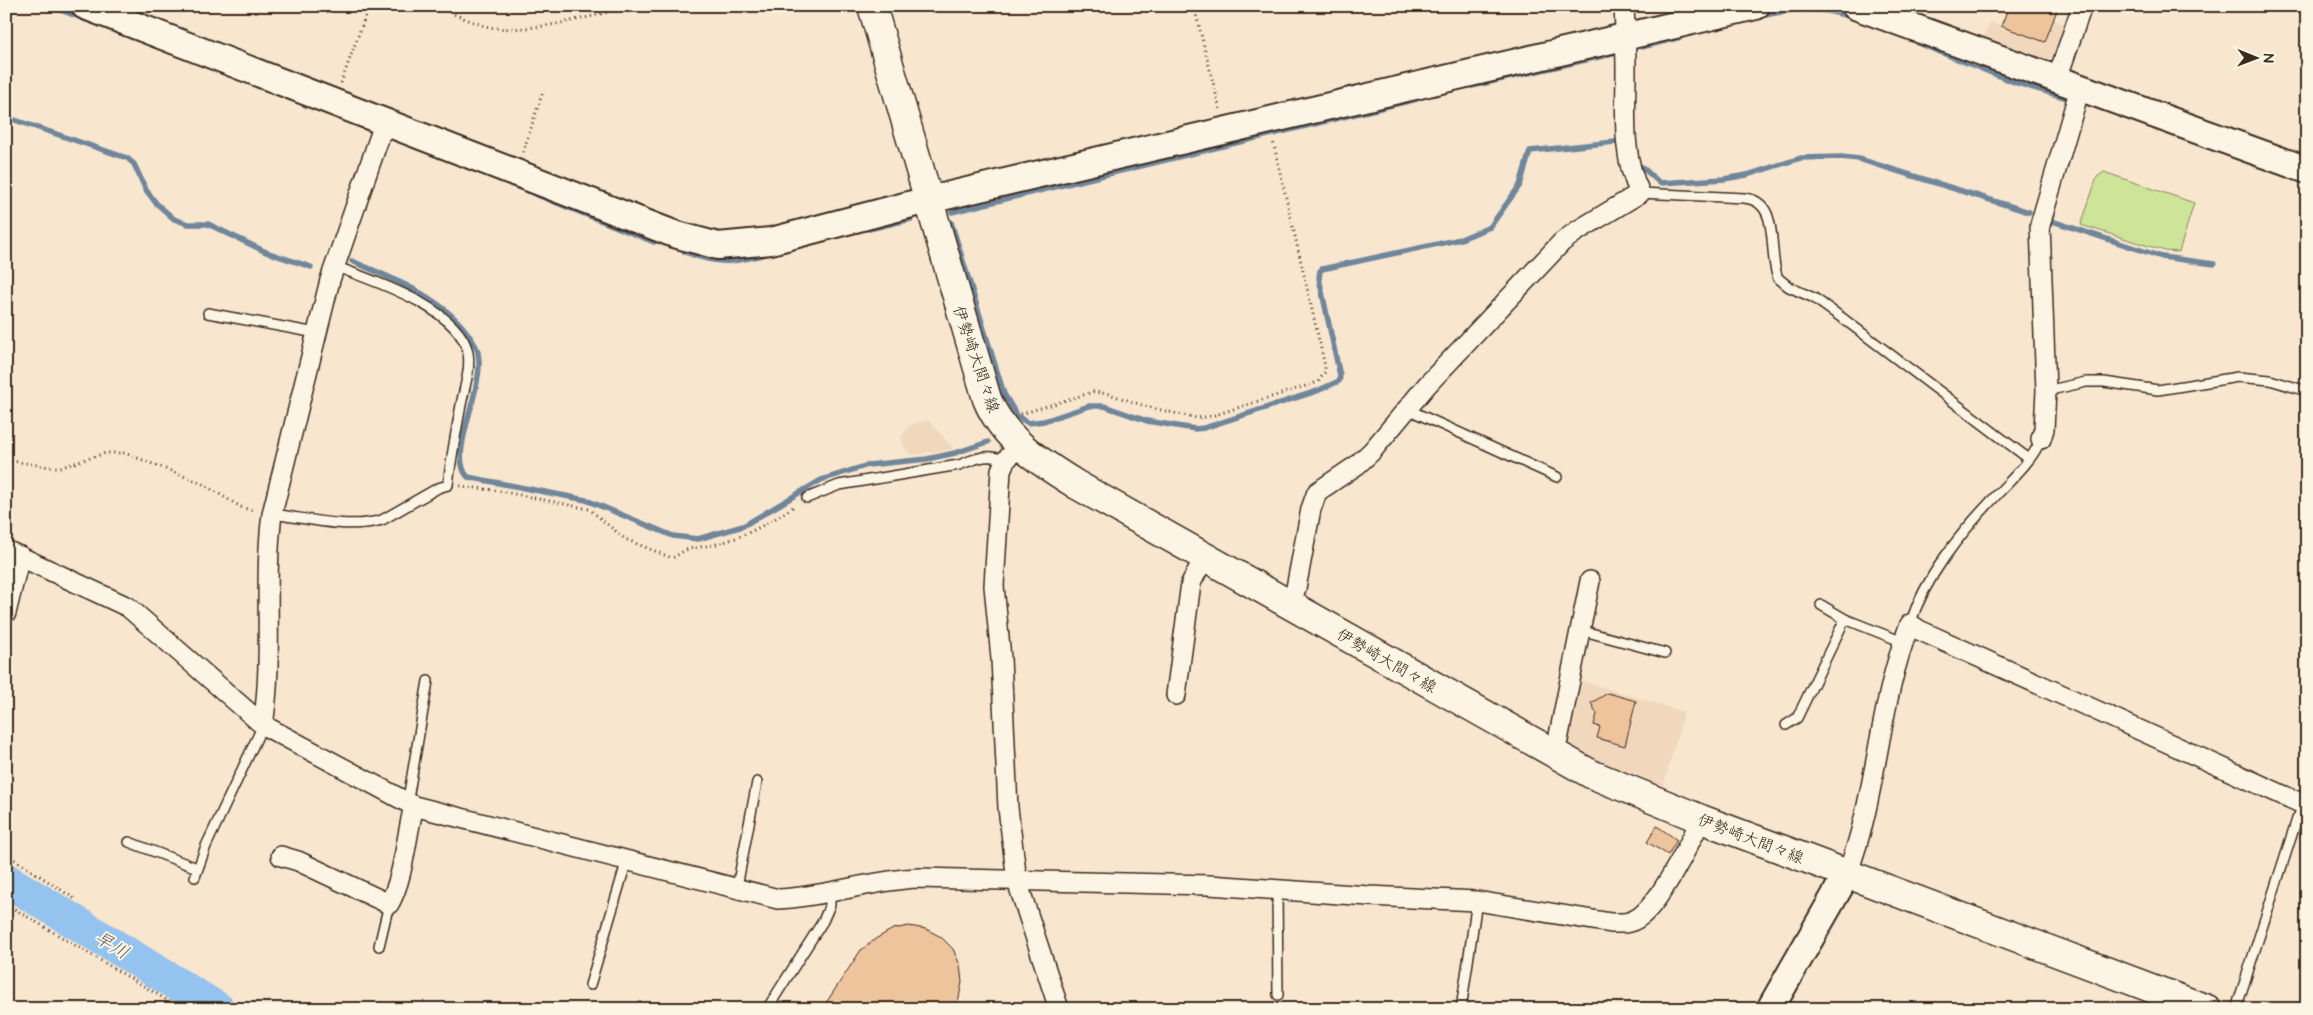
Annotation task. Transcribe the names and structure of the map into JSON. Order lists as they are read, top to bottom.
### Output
{
  "streets": {
    "main road": ["伊勢崎大間々線"]
  },
  "water": ["早川"],
  "north": "right"
}
